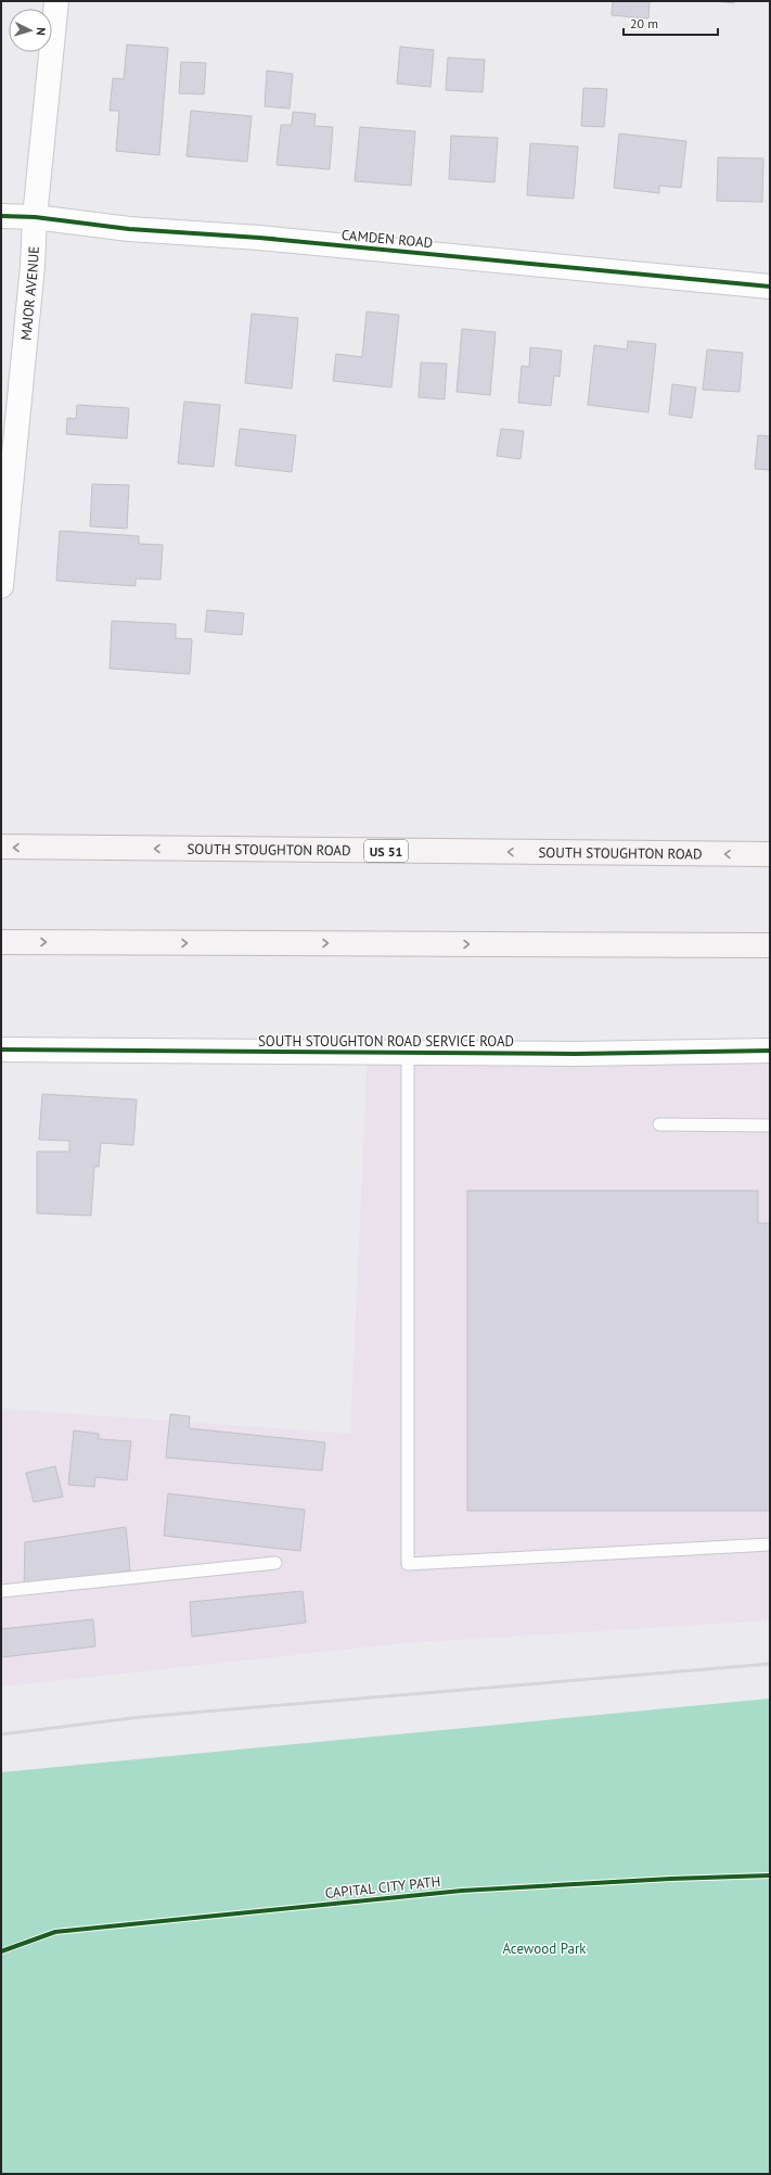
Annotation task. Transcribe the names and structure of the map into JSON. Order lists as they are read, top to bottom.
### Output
{
  "streets": {
    "main road": ["SOUTH STOUGHTON ROAD", "US 51"],
    "street": ["CAMDEN ROAD", "MAJOR AVENUE", "SOUTH STOUGHTON ROAD SERVICE ROAD"],
    "cycle path": ["CAPITAL CITY PATH"]
  },
  "crossings": [
    ["CAMDEN ROAD", "MAJOR AVENUE"]
  ],
  "parks": ["Acewood Park"],
  "scale_bar": "20 m",
  "north": "right"
}
